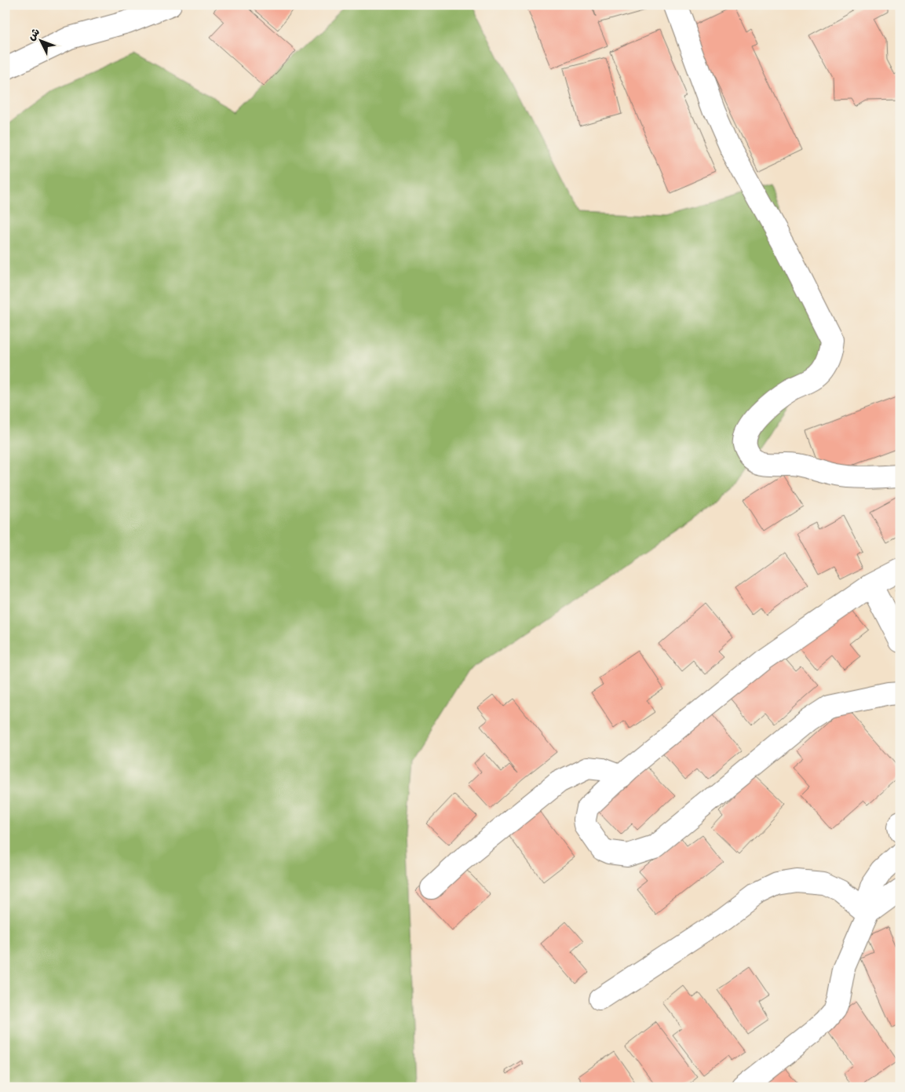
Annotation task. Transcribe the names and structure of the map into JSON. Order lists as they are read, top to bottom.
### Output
{
  "north": "top left"
}
